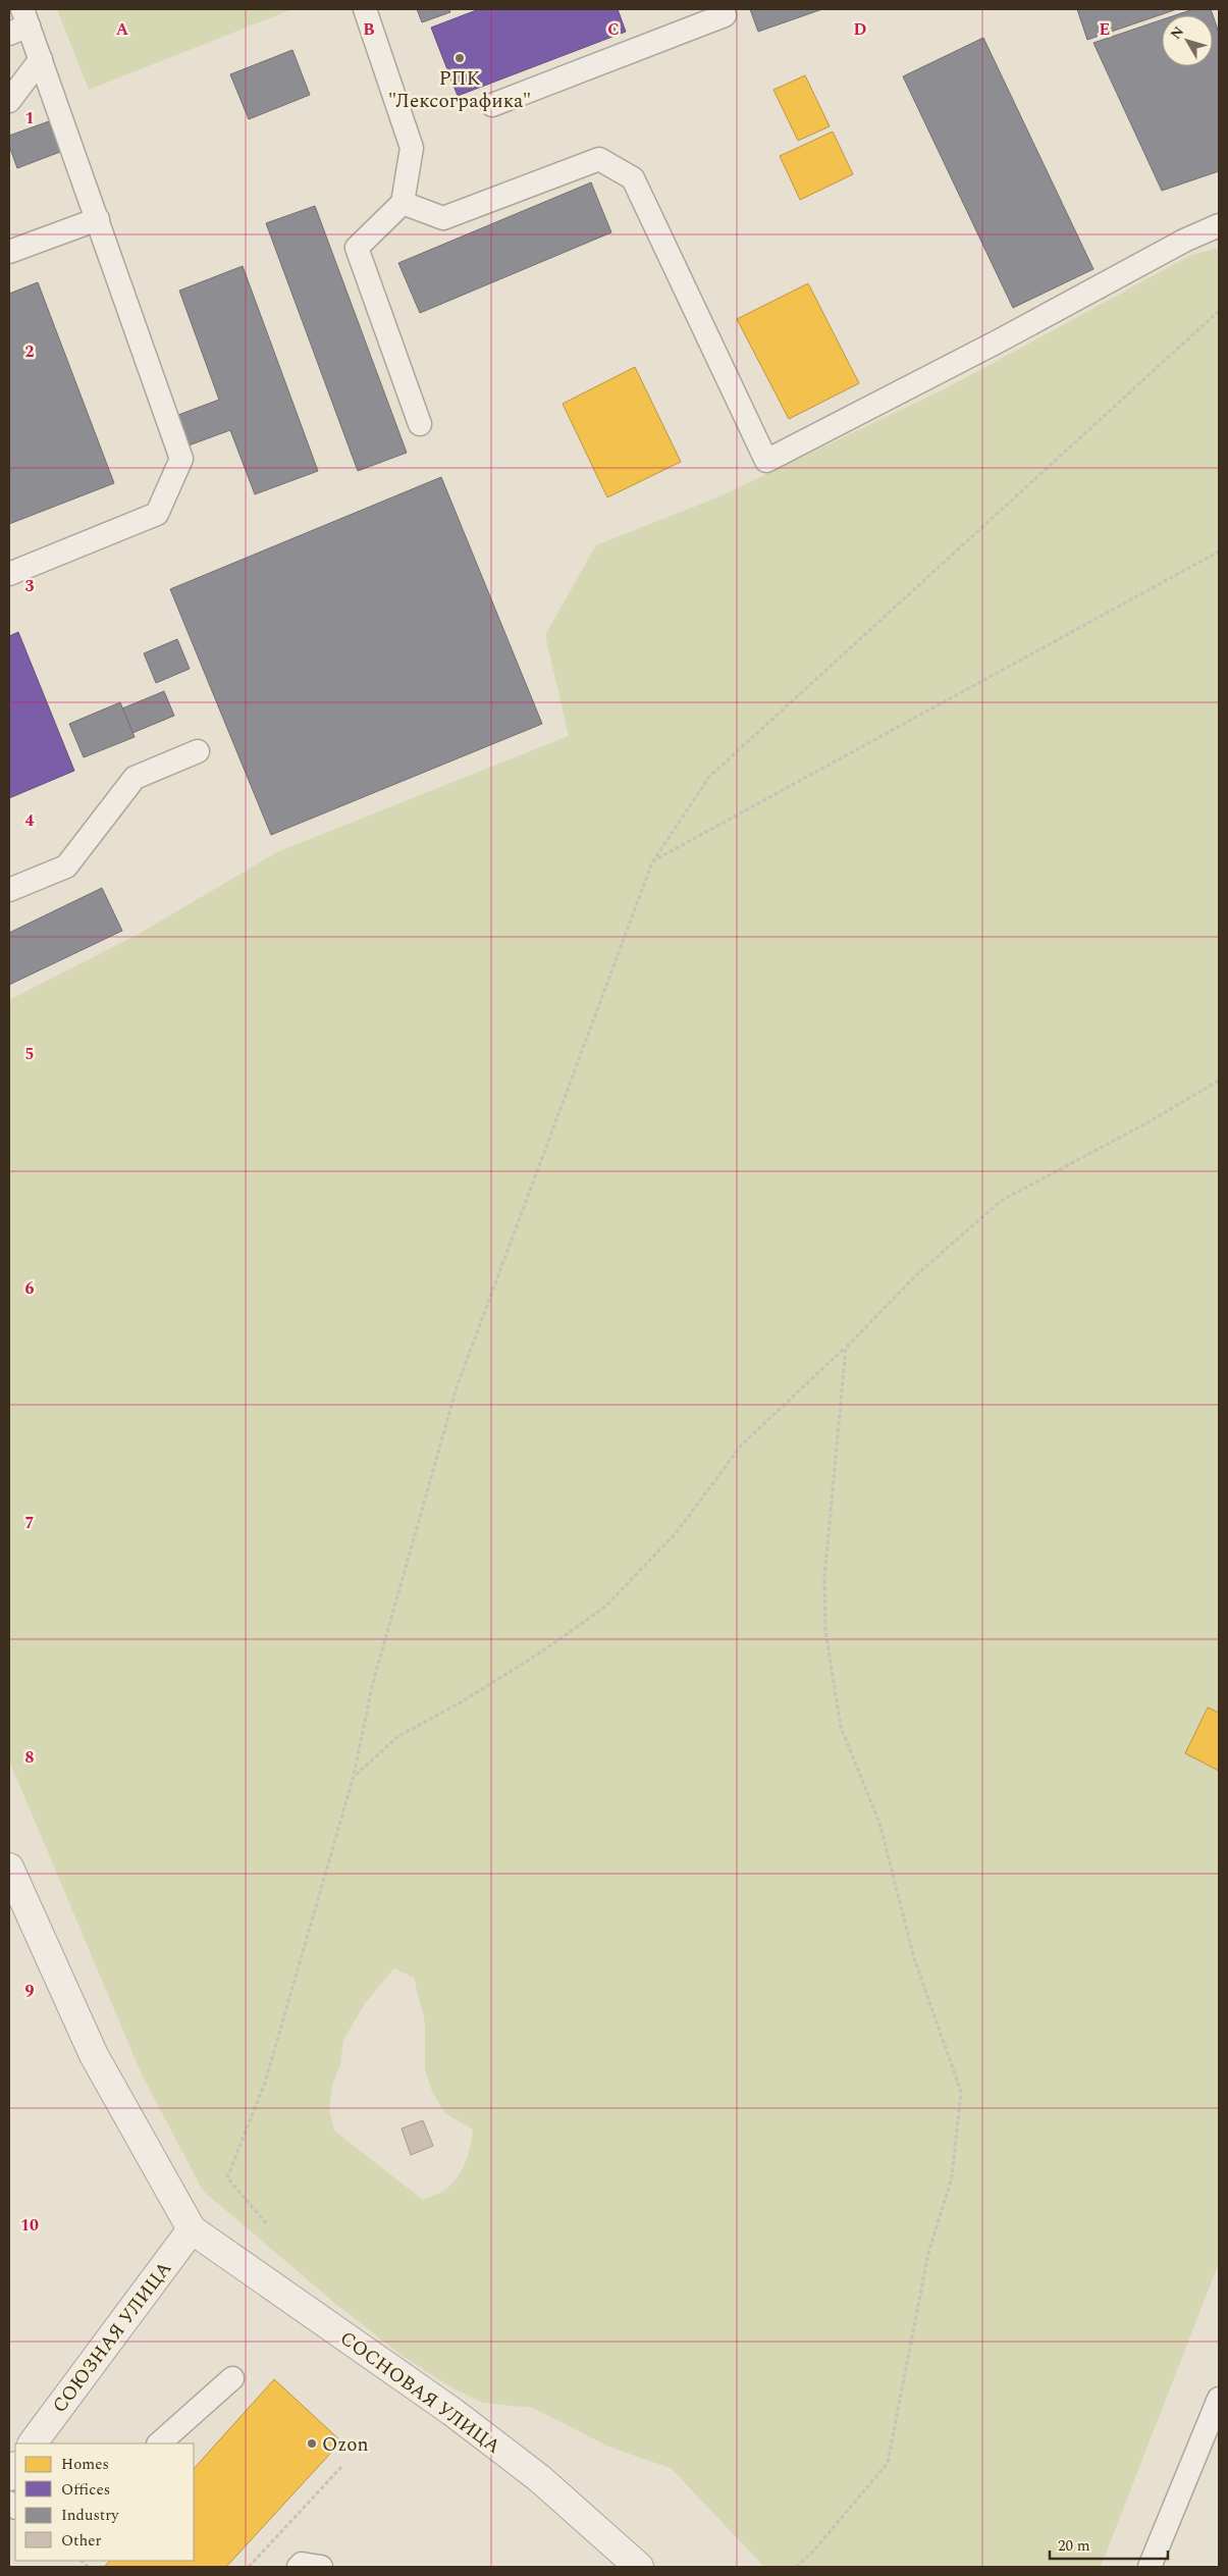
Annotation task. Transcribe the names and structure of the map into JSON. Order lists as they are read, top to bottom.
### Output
{
  "streets": {
    "street": ["СОЮЗНАЯ УЛИЦА", "СОСНОВАЯ УЛИЦА"]
  },
  "crossings": [
    ["СОЮЗНАЯ УЛИЦА", "СОСНОВАЯ УЛИЦА"]
  ],
  "places": ["РПК \"Лексографика\"", "Ozon"],
  "legend": [
    "Homes",
    "Offices",
    "Industry",
    "Other"
  ],
  "scale_bar": "20 m",
  "north": "top left",
  "grid": {
    "columns": [
      "A",
      "B",
      "C",
      "D",
      "E"
    ],
    "rows": [
      "1",
      "2",
      "3",
      "4",
      "5",
      "6",
      "7",
      "8",
      "9",
      "10"
    ]
  }
}
